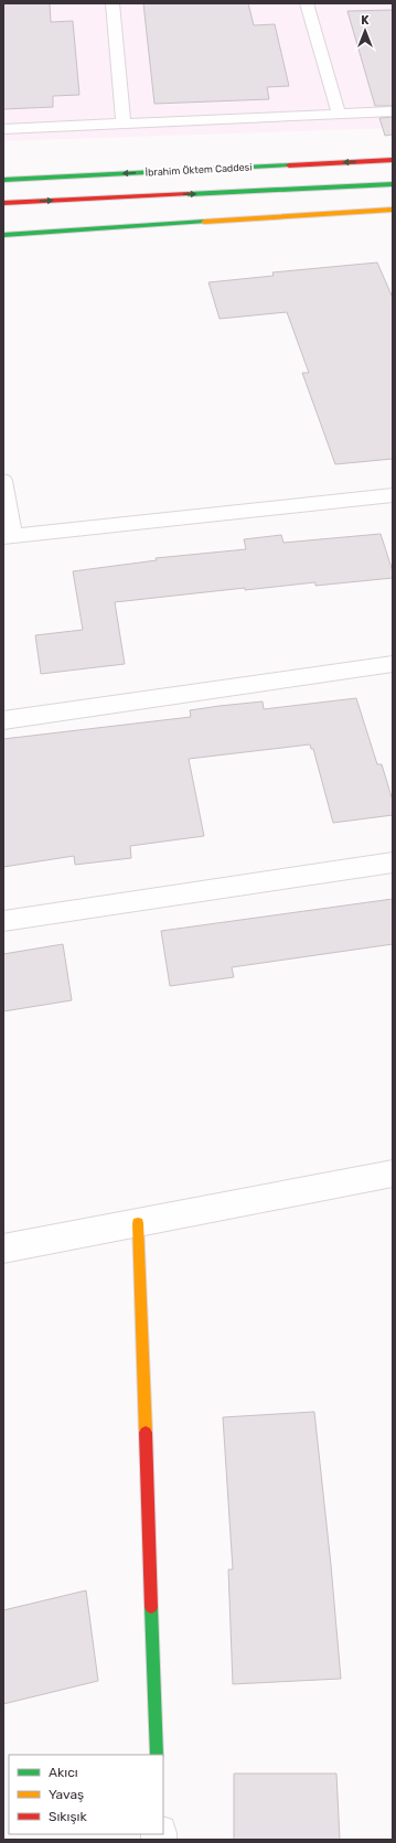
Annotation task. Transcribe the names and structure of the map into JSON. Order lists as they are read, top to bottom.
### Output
{
  "streets": {
    "main road": ["İbrahim Öktem Caddesi"]
  },
  "legend": ["Akıcı", "Yavaş", "Sıkışık"],
  "north": "top"
}
